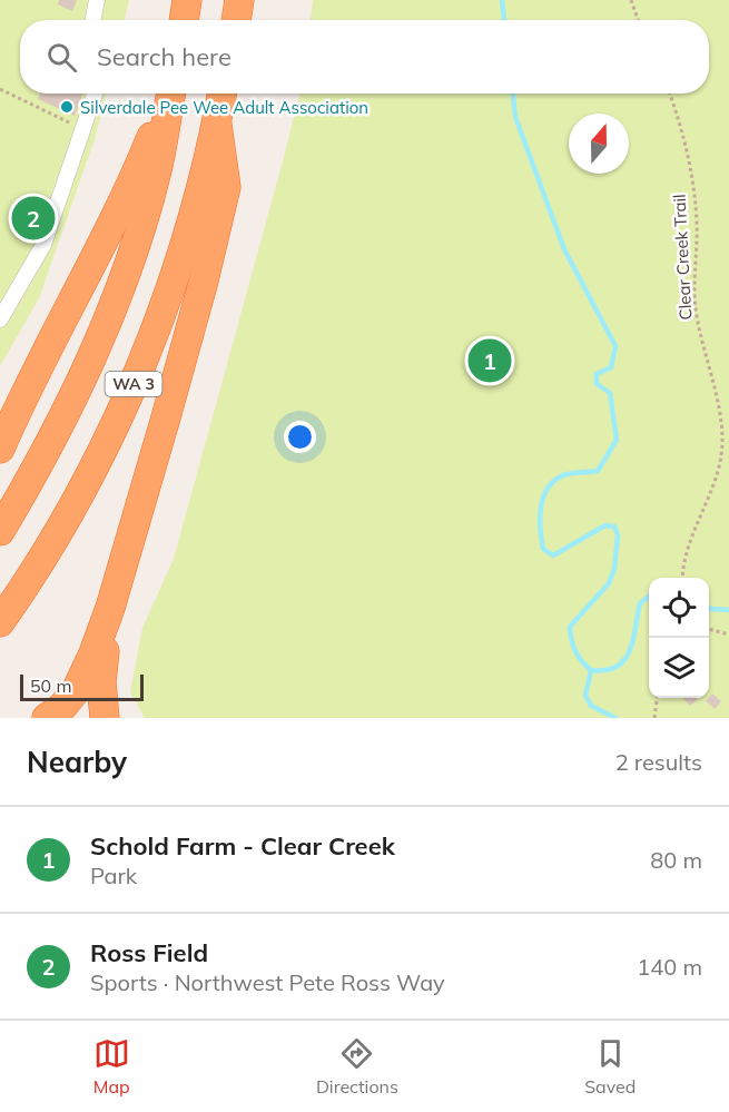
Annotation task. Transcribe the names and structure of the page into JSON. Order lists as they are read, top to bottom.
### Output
{
  "streets": {
    "highway": ["WA 3"],
    "path": ["Clear Creek Trail"]
  },
  "places": ["Silverdale Pee Wee Adult Association"],
  "scale_bar": "50 m",
  "north": "top",
  "page": {
    "search": "Search here",
    "pins": ["2", "1"],
    "scale": "50 m",
    "heading": ["Nearby", "2 results"],
    "list": [
      {
        "mark": "1",
        "name": "Schold Farm - Clear Creek",
        "note": "Park",
        "value": "80 m"
      },
      {
        "mark": "2",
        "name": "Ross Field",
        "note": "Sports · Northwest Pete Ross Way",
        "value": "140 m"
      }
    ],
    "nav": ["Map", "Directions", "Saved"]
  }
}
